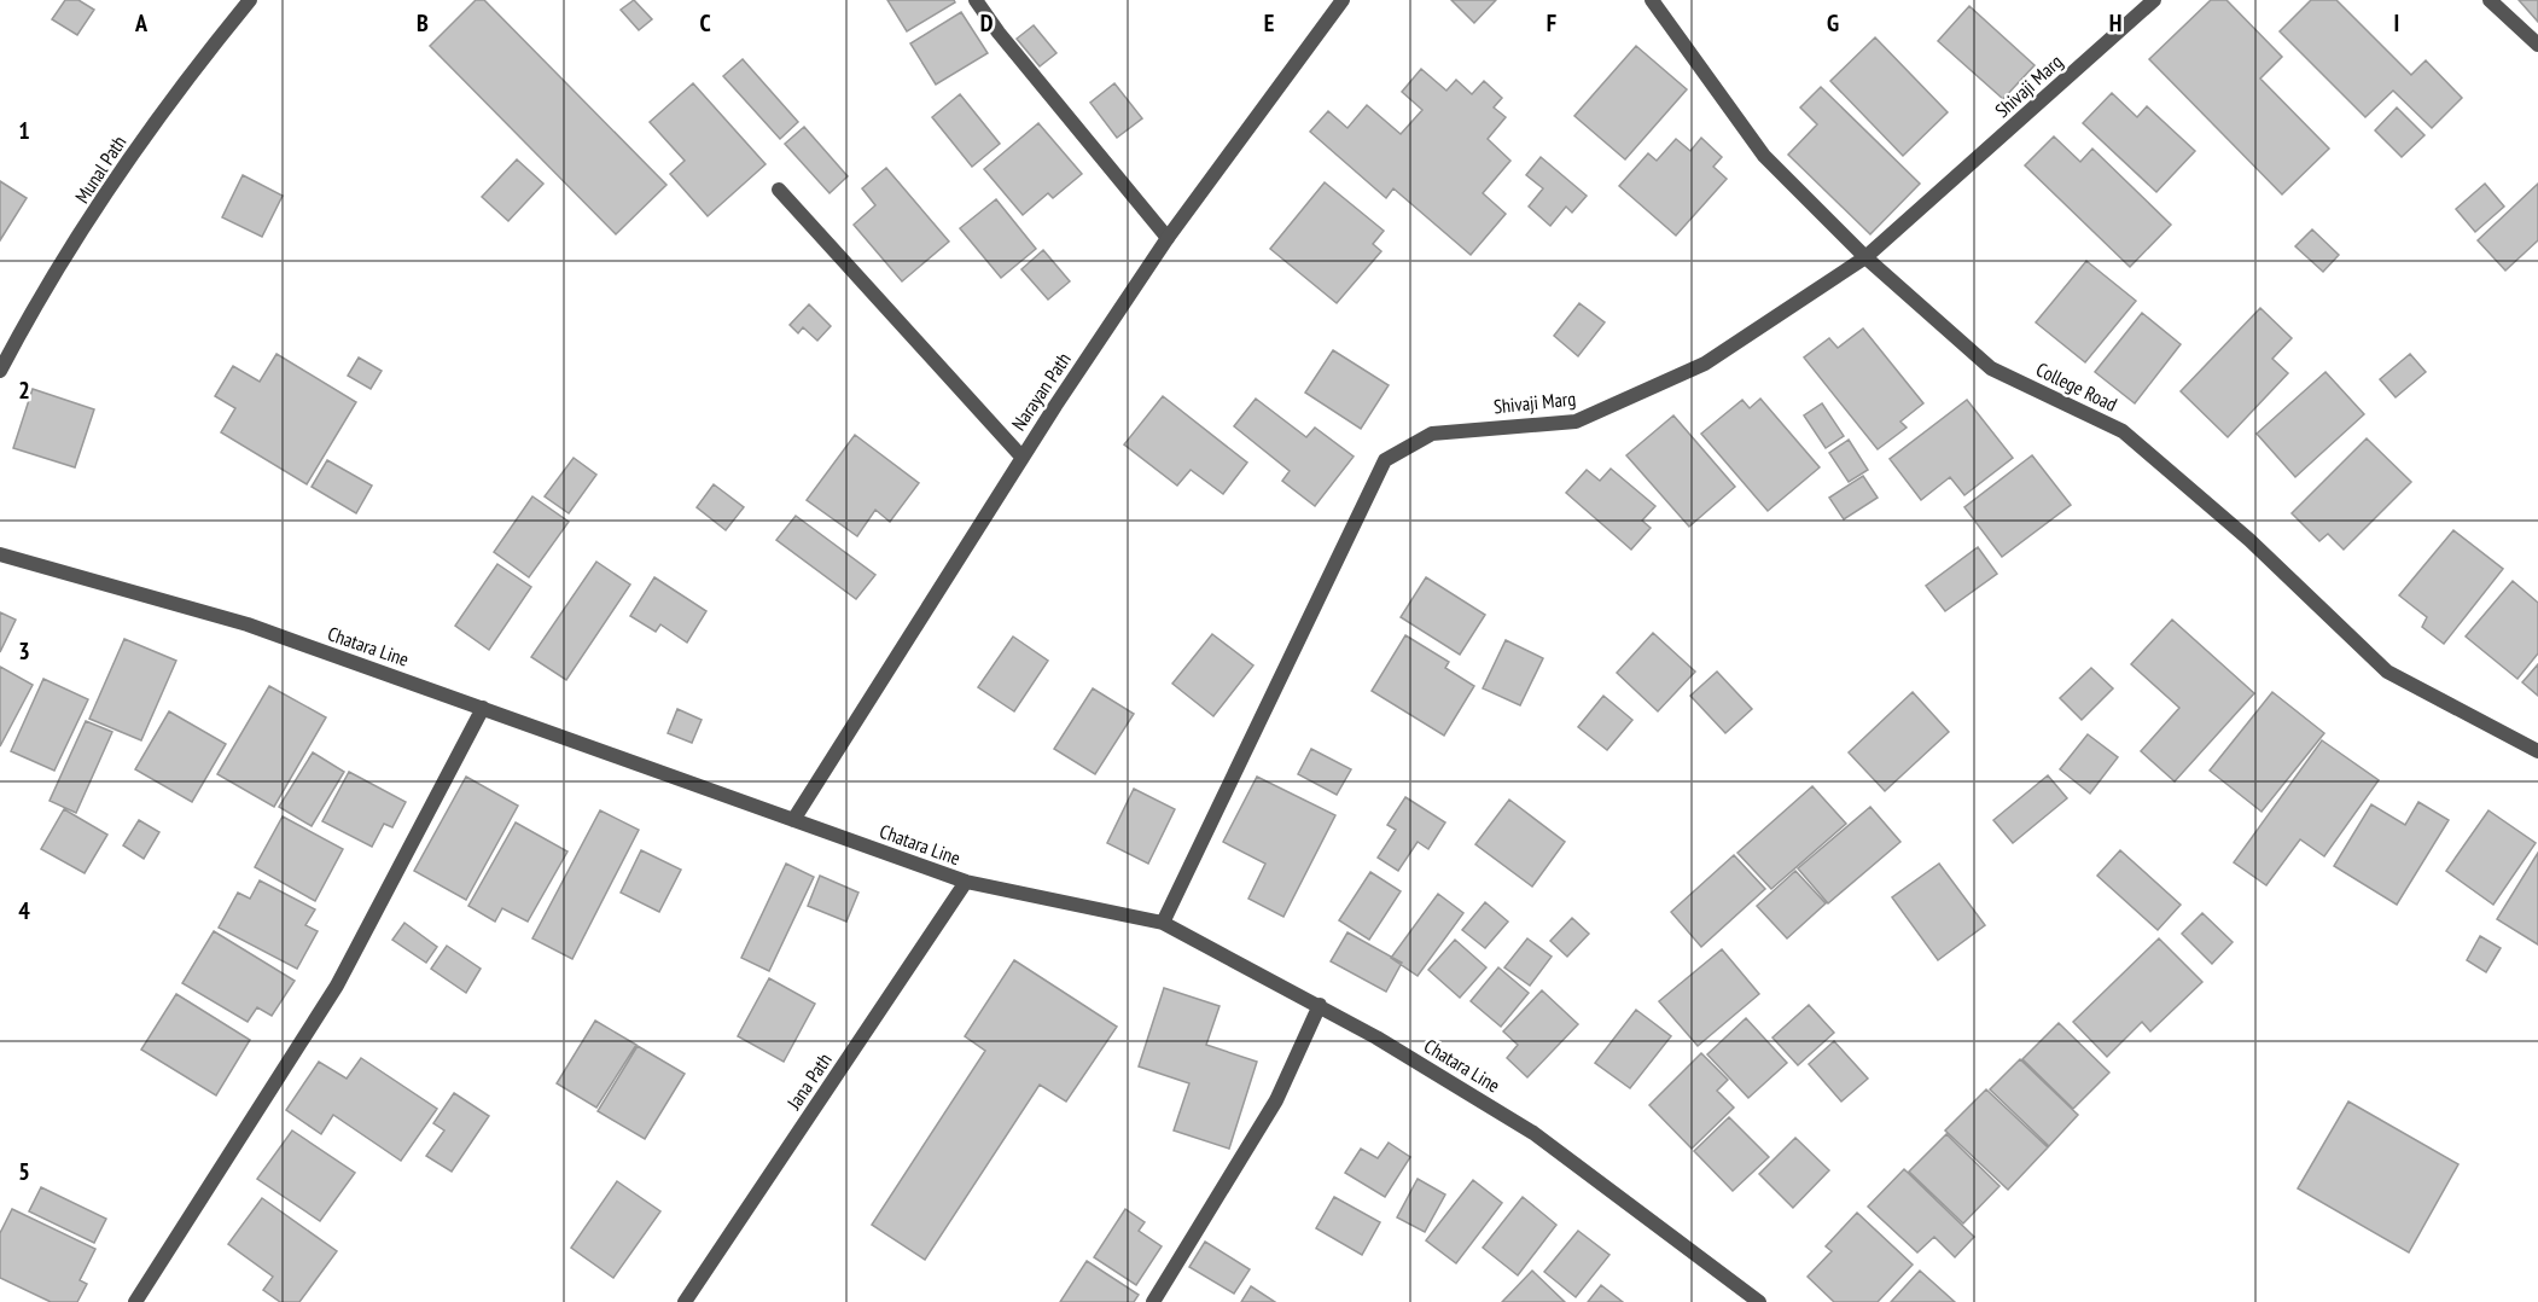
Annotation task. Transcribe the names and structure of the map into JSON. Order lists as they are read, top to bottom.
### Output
{
  "streets": {
    "street": [
      "Shivaji Marg",
      "Munal Path",
      "College Road",
      "Narayan Path",
      "Chatara Line",
      "Jana Path"
    ]
  },
  "crossings": [
    ["Shivaji Marg", "College Road"],
    ["Shivaji Marg", "Chatara Line"],
    ["Narayan Path", "Chatara Line"],
    ["Chatara Line", "Jana Path"]
  ],
  "grid": {
    "columns": [
      "A",
      "B",
      "C",
      "D",
      "E",
      "F",
      "G",
      "H",
      "I"
    ],
    "rows": [
      "1",
      "2",
      "3",
      "4",
      "5"
    ]
  }
}
